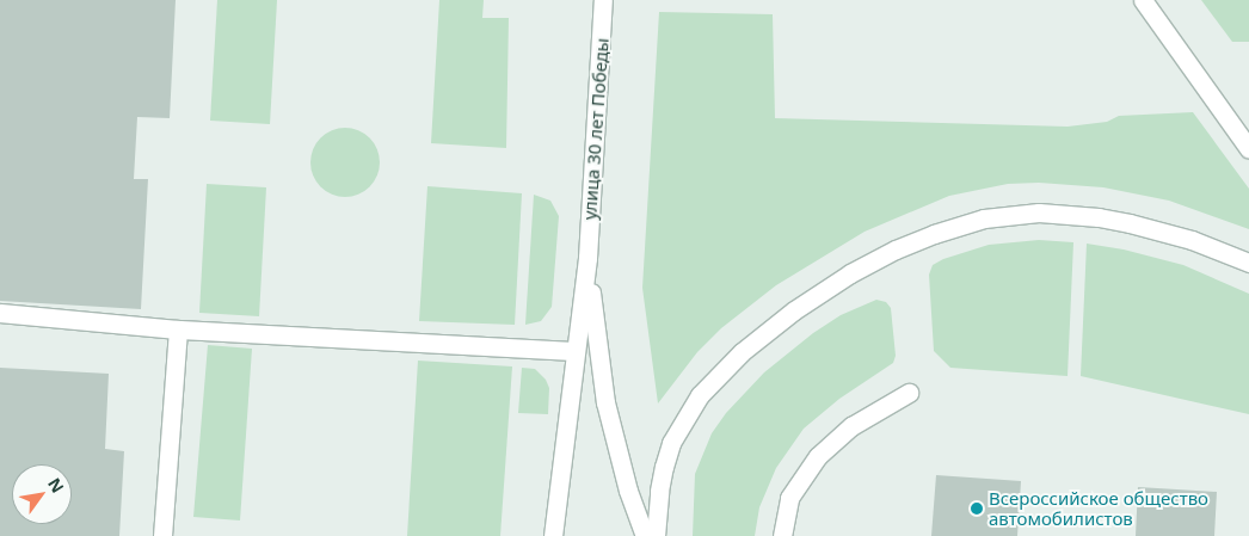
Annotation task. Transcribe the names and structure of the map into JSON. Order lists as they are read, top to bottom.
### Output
{
  "streets": {
    "street": ["улица 30 лет Победы"]
  },
  "places": ["Всероссийское общество автомобилистов"],
  "north": "top right"
}
